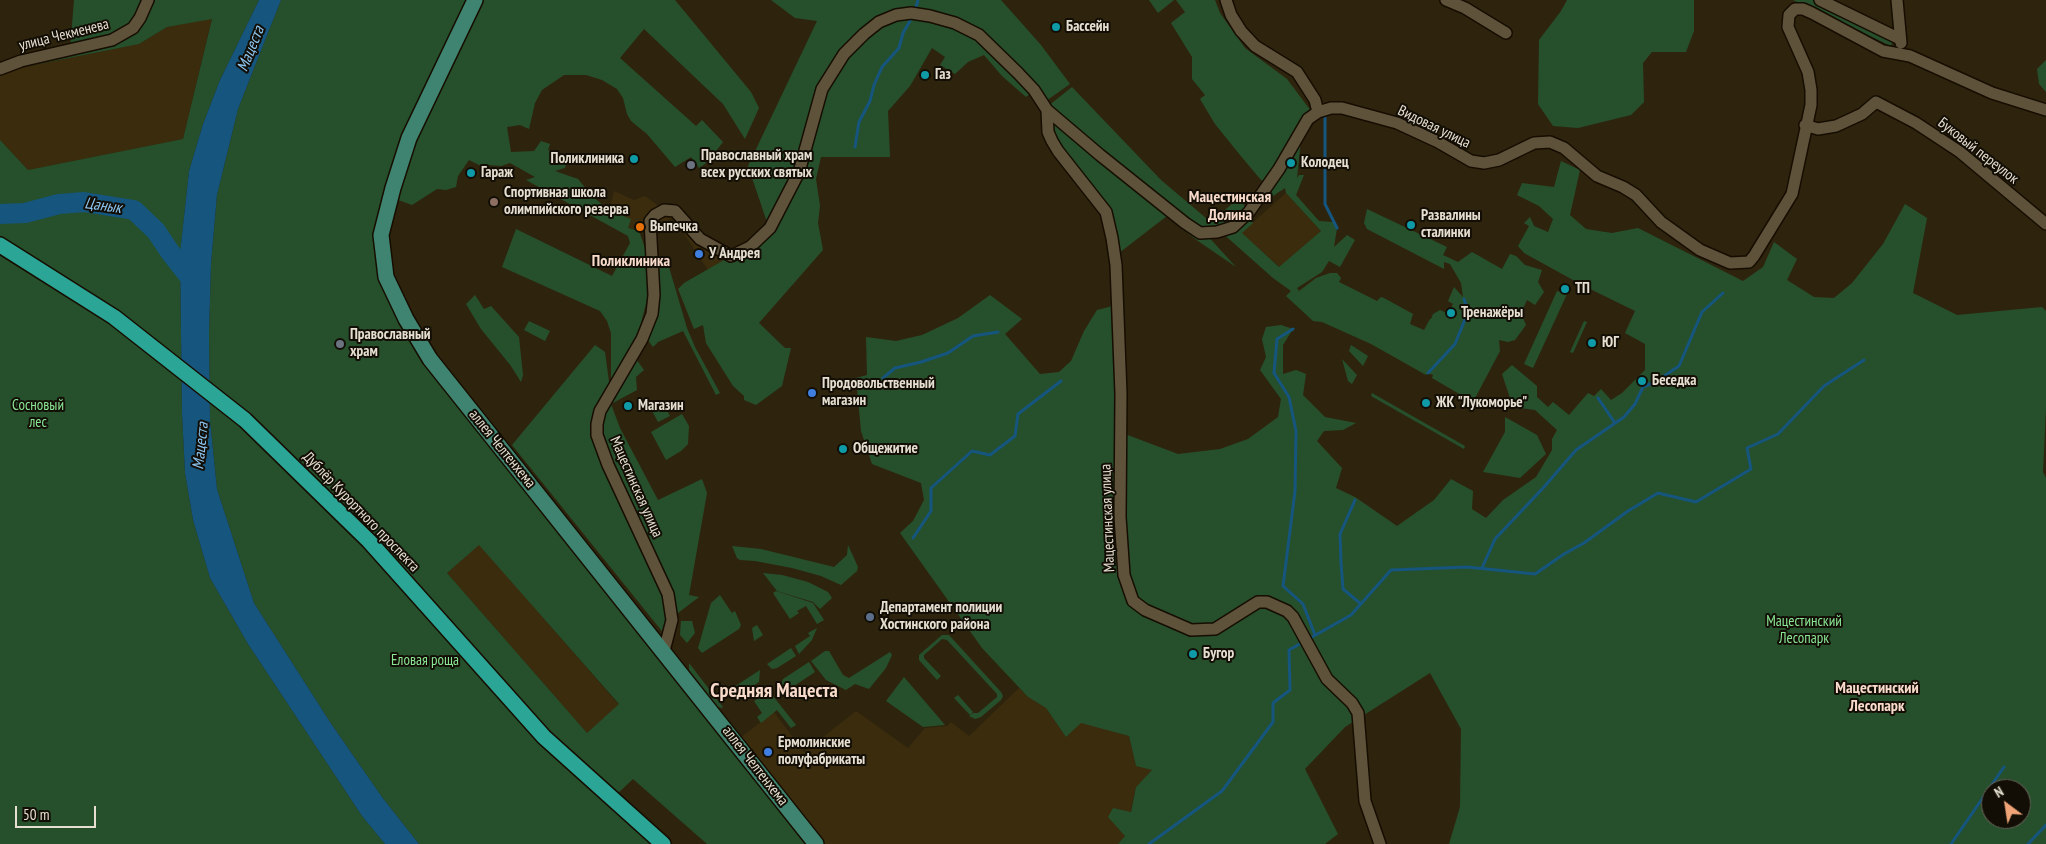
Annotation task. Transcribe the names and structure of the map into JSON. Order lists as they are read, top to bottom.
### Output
{
  "streets": {
    "highway": ["Дублёр Курортного проспекта"],
    "main road": ["аллея Челтенхема"],
    "street": [
      "улица Чекменева",
      "Видовая улица",
      "Буковый переулок",
      "Мацестинская улица"
    ]
  },
  "crossings": [
    ["Видовая улица", "Буковый переулок"],
    ["Видовая улица", "Мацестинская улица"],
    ["аллея Челтенхема", "Мацестинская улица"]
  ],
  "districts": [
    "Мацестинская Долина",
    "Поликлиника",
    "Мацестинский Лесопарк",
    "Средняя Мацеста"
  ],
  "water": ["Мацеста", "Цанык"],
  "parks": ["Сосновый лес", "Мацестинский Лесопарк", "Еловая роща"],
  "places": [
    "Бассейн",
    "Газ",
    "Поликлиника",
    "Колодец",
    "Православный храм всех русских святых",
    "Гараж",
    "Спортивная школа олимпийского резерва",
    "Развалины сталинки",
    "Выпечка",
    "У Андрея",
    "ТП",
    "Тренажёры",
    "ЮГ",
    "Православный храм",
    "Беседка",
    "Продовольственный магазин",
    "ЖК \"Лукоморье\"",
    "Магазин",
    "Общежитие",
    "Департамент полиции Хостинского района",
    "Бугор",
    "Ермолинские полуфабрикаты"
  ],
  "scale_bar": "50 m",
  "north": "top left"
}
